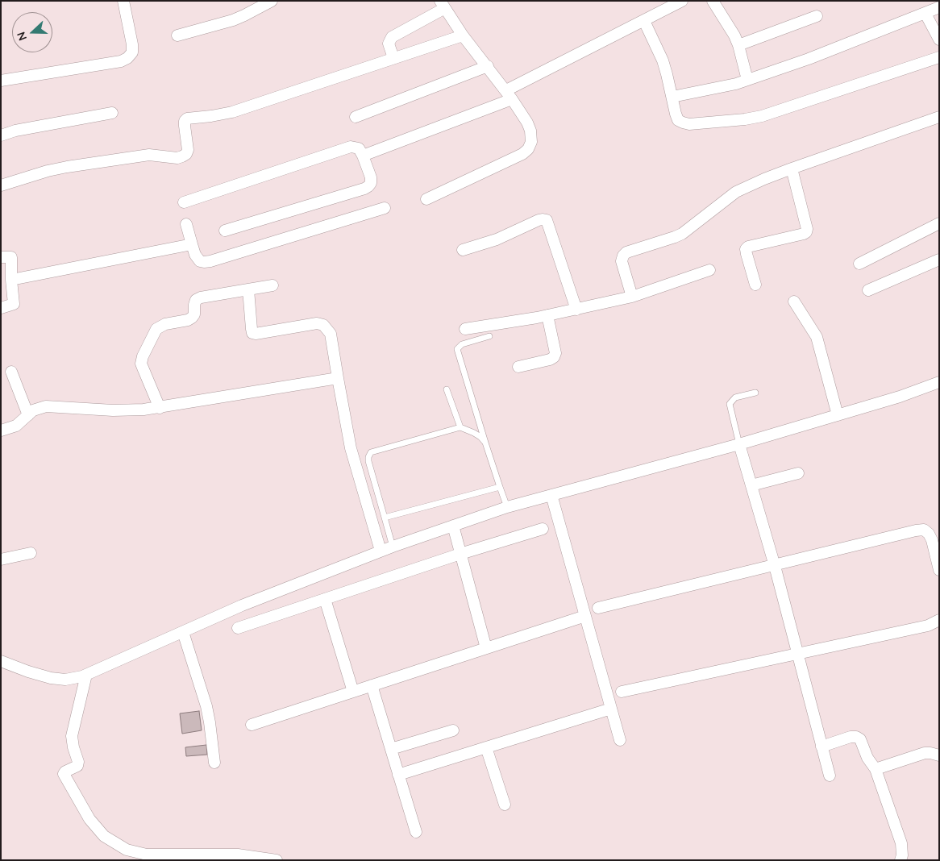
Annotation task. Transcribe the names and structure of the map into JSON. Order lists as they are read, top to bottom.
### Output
{
  "north": "left"
}
